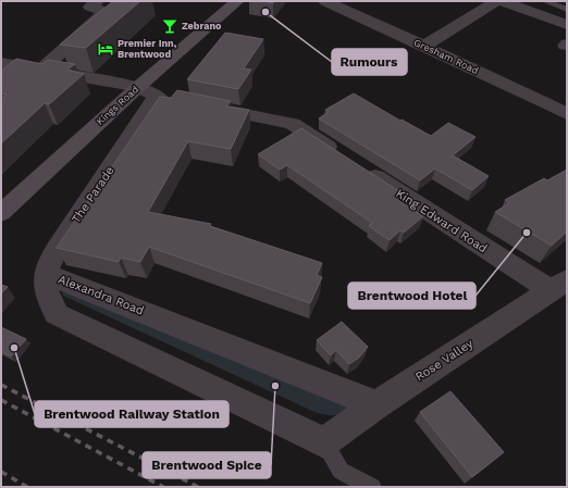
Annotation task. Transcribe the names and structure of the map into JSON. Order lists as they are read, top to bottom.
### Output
{
  "streets": {
    "main road": ["Kings Road"],
    "street": [
      "Gresham Road",
      "The Parade",
      "King Edward Road",
      "Alexandra Road",
      "Rose Valley"
    ]
  },
  "crossings": [
    ["Kings Road", "The Parade"],
    ["The Parade", "Alexandra Road"],
    ["King Edward Road", "Rose Valley"],
    ["Alexandra Road", "Rose Valley"]
  ],
  "places": {
    "other": [
      "Rumours",
      "Brentwood Hotel",
      "Brentwood Railway Station",
      "Brentwood Spice"
    ],
    "bar": ["Zebrano"],
    "hotel": ["Premier Inn, Brentwood"]
  }
}
